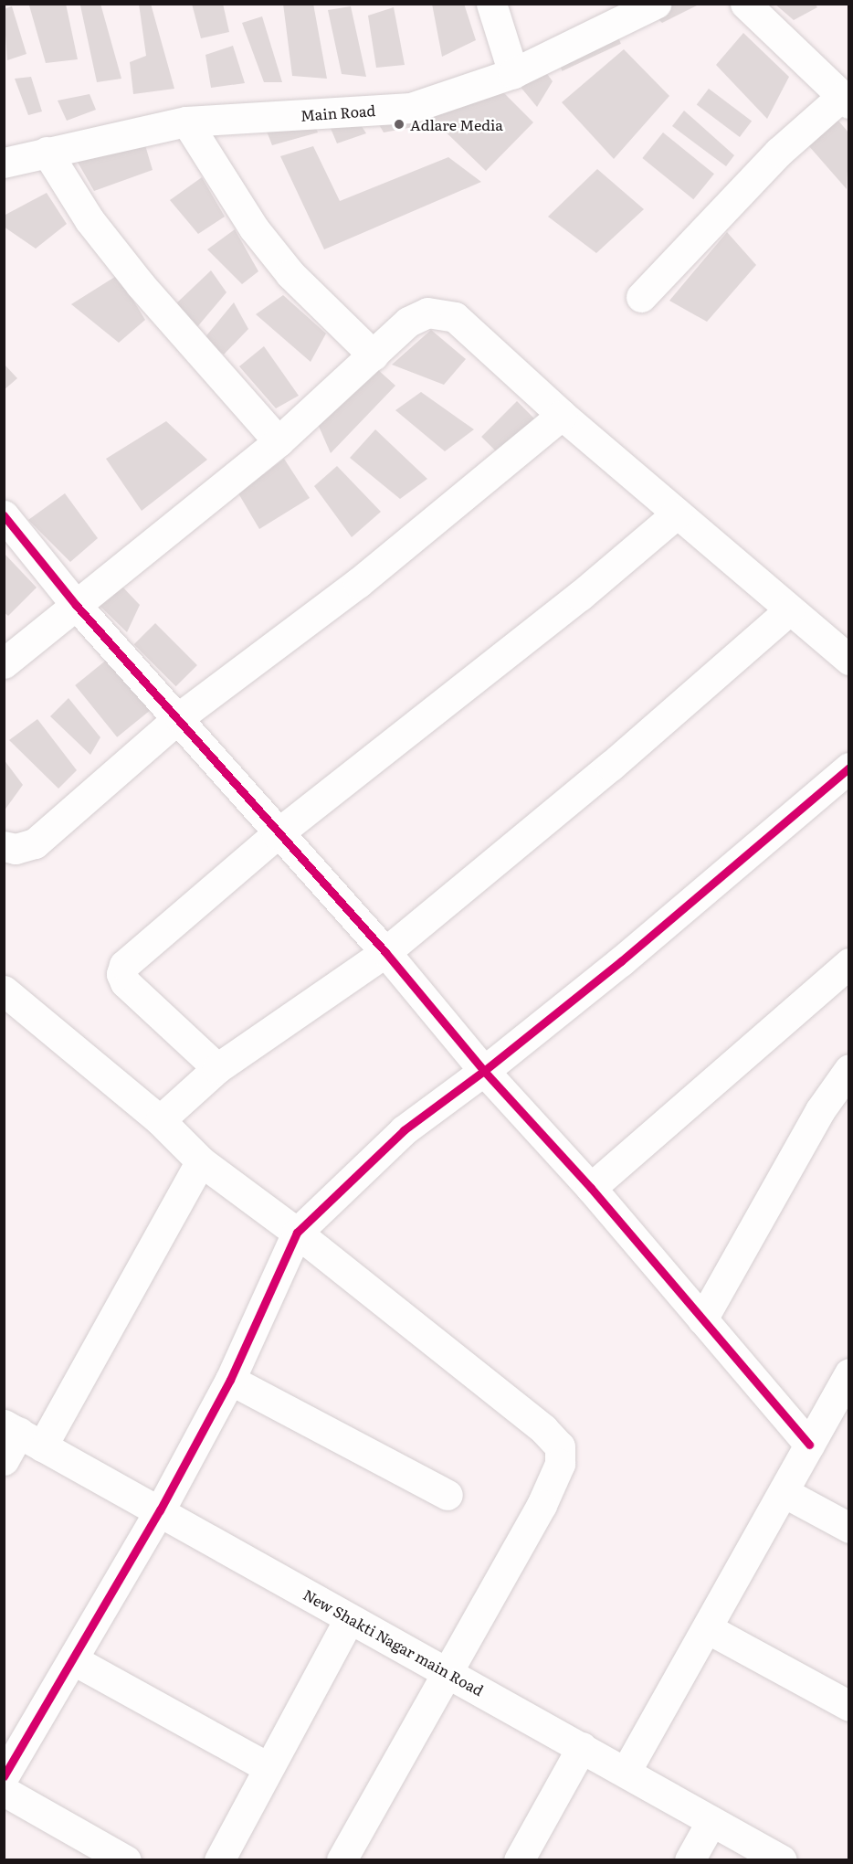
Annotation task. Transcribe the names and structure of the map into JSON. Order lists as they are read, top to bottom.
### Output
{
  "streets": {
    "street": ["Main Road", "New Shakti Nagar main Road"]
  },
  "places": ["Adlare Media"]
}
